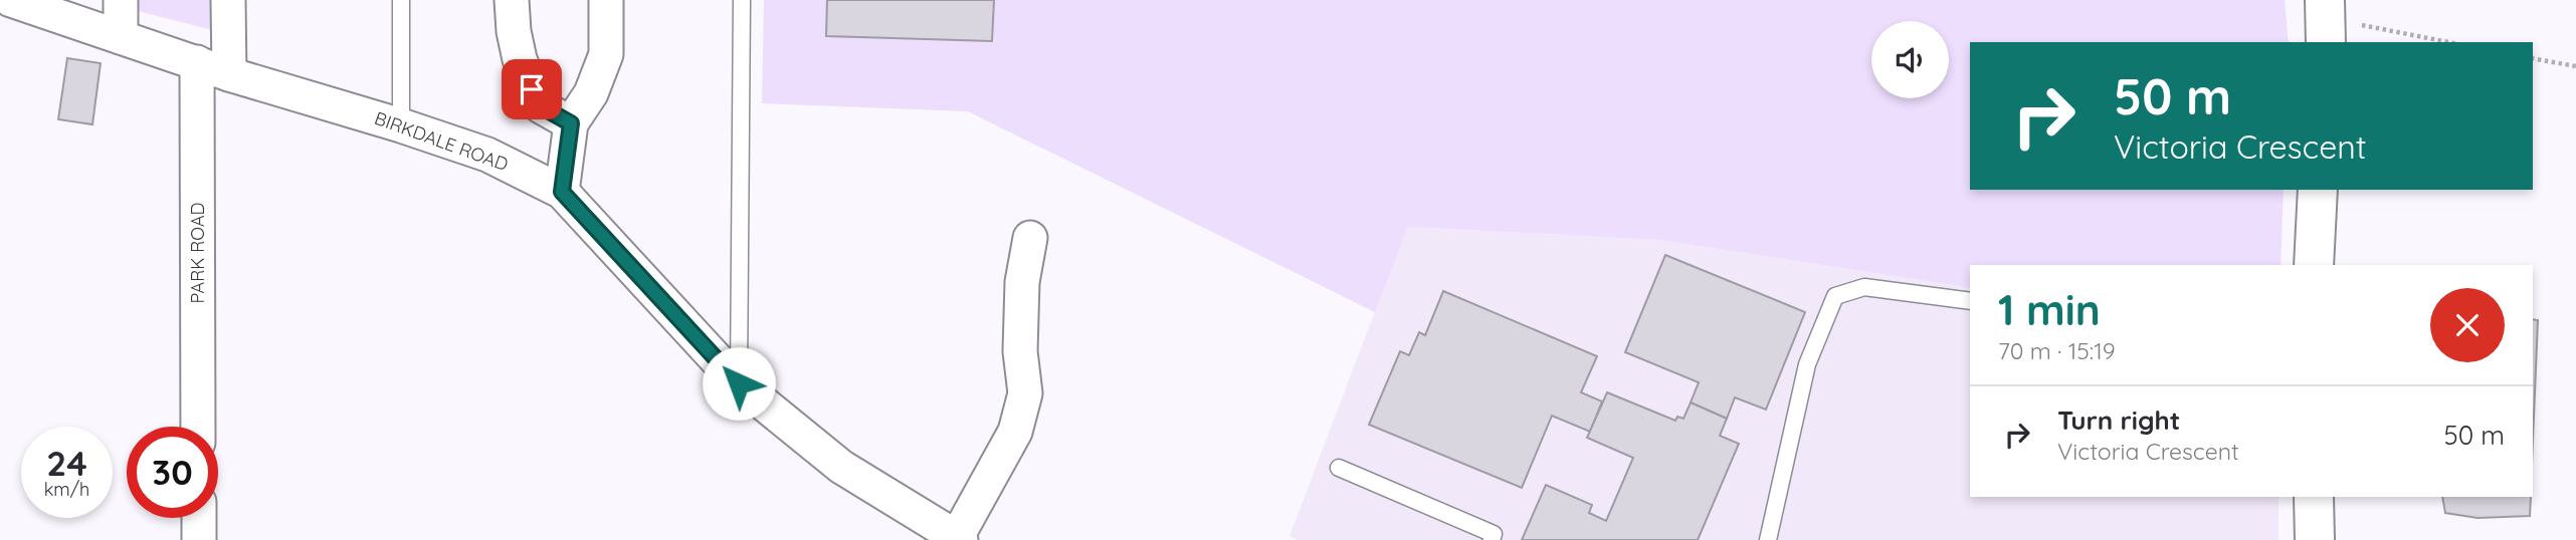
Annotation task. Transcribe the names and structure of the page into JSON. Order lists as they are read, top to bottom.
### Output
{
  "streets": {
    "street": ["BIRKDALE ROAD", "PARK ROAD"]
  },
  "crossings": [
    ["BIRKDALE ROAD", "PARK ROAD"]
  ],
  "page": {
    "turn": ["50 m", "Victoria Crescent"],
    "heading": ["1 min", "70 m · 15:19"],
    "list": [
      {
        "name": "Turn right",
        "note": "Victoria Crescent",
        "value": "50 m"
      }
    ],
    "speed": "24 km/h",
    "limit": "30"
  }
}
